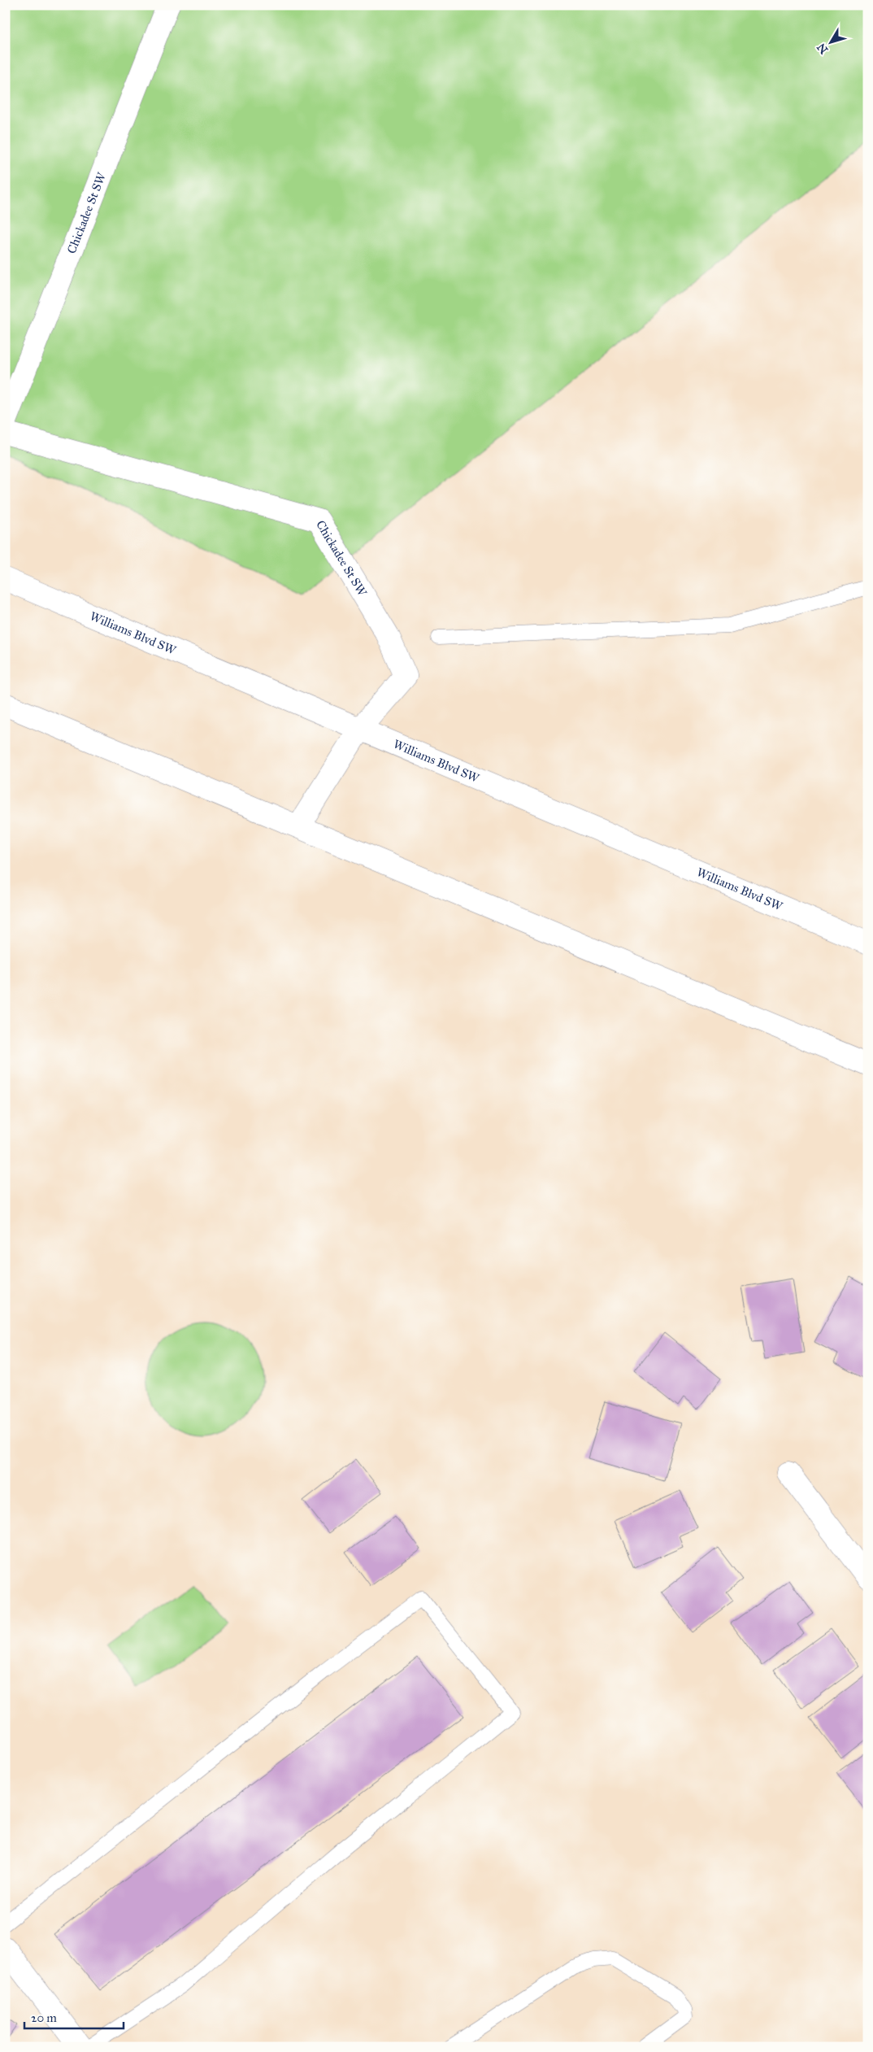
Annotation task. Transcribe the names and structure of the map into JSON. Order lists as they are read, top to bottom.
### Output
{
  "streets": {
    "main road": ["Chickadee St SW", "Williams Blvd SW"]
  },
  "crossings": [
    ["Chickadee St SW", "Williams Blvd SW"]
  ],
  "scale_bar": "20 m",
  "north": "bottom left"
}
